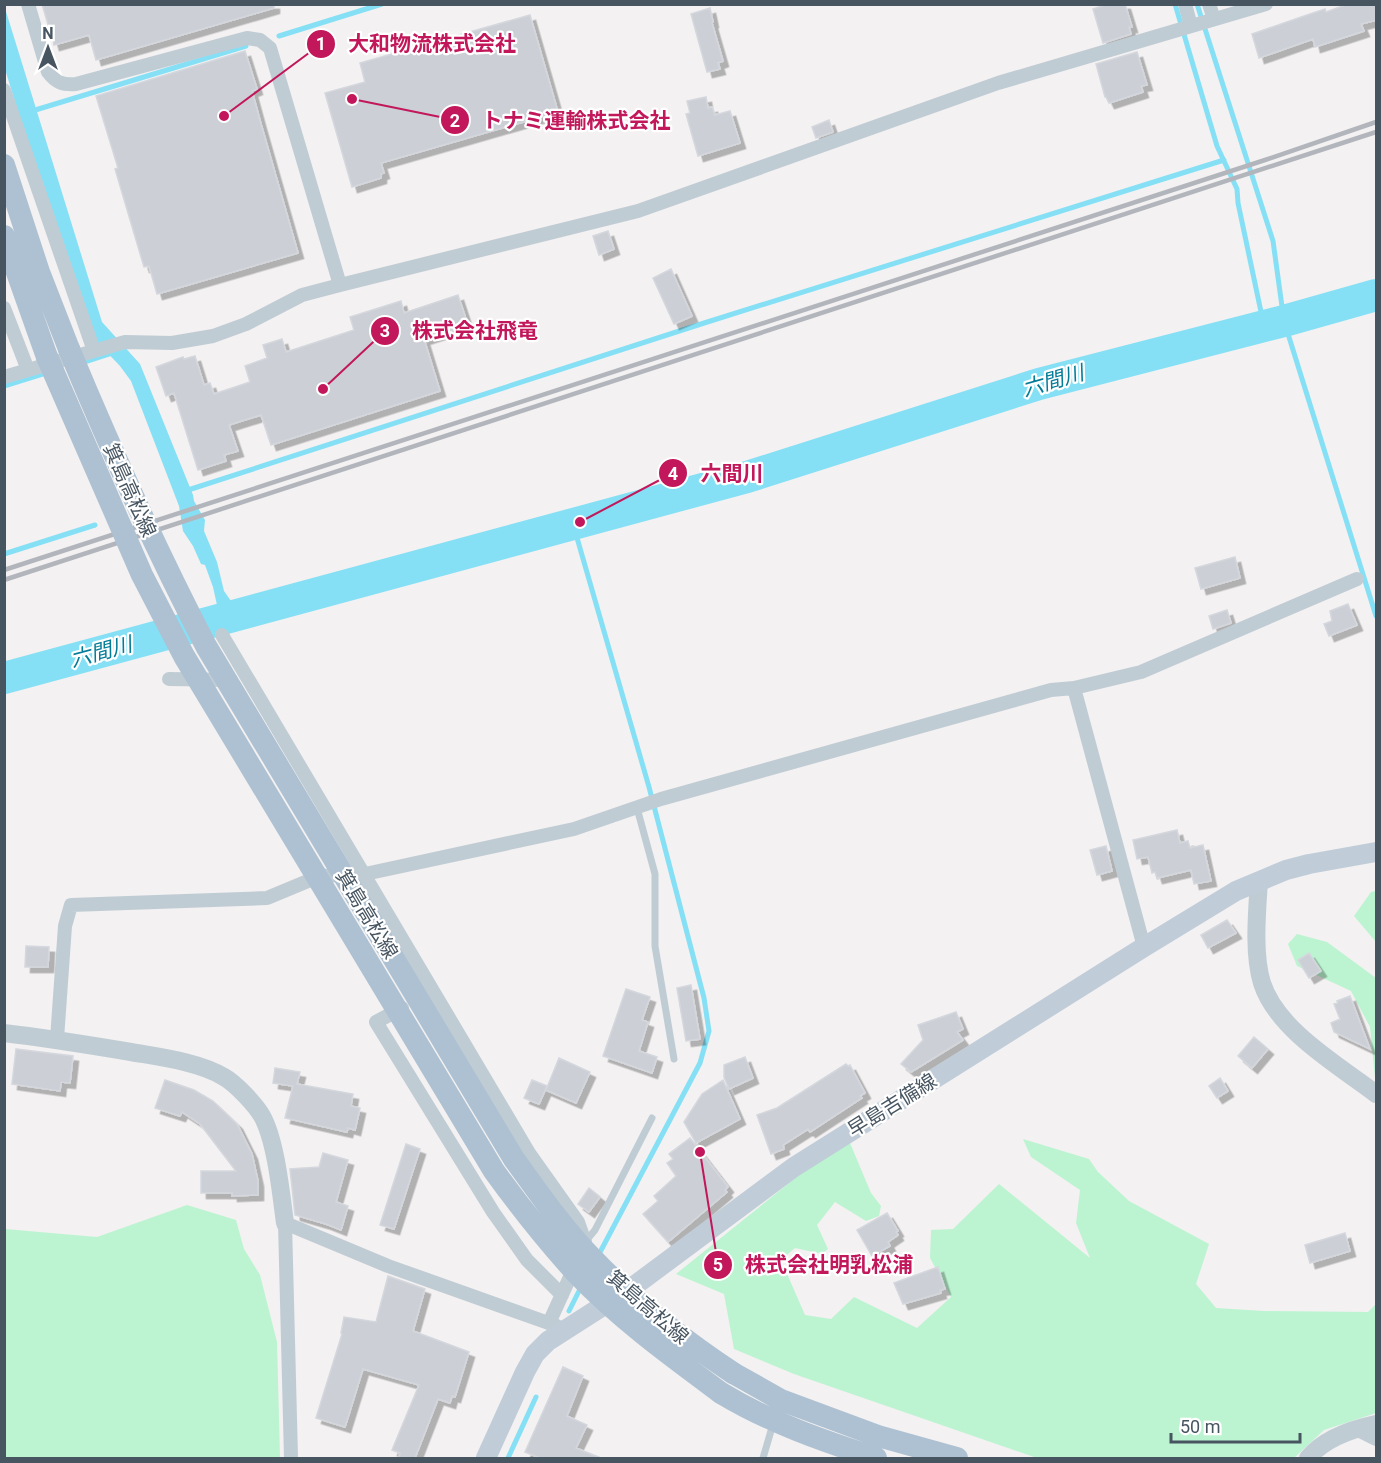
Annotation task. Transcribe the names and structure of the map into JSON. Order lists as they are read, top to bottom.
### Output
{
  "streets": {
    "main road": ["箕島高松線", "早島吉備線"]
  },
  "water": ["六間川"],
  "places": [
    "トナミ運輸株式会社",
    "大和物流株式会社",
    "株式会社飛竜",
    "六間川",
    "株式会社明乳松浦"
  ],
  "scale_bar": "50 m",
  "north": "top"
}
